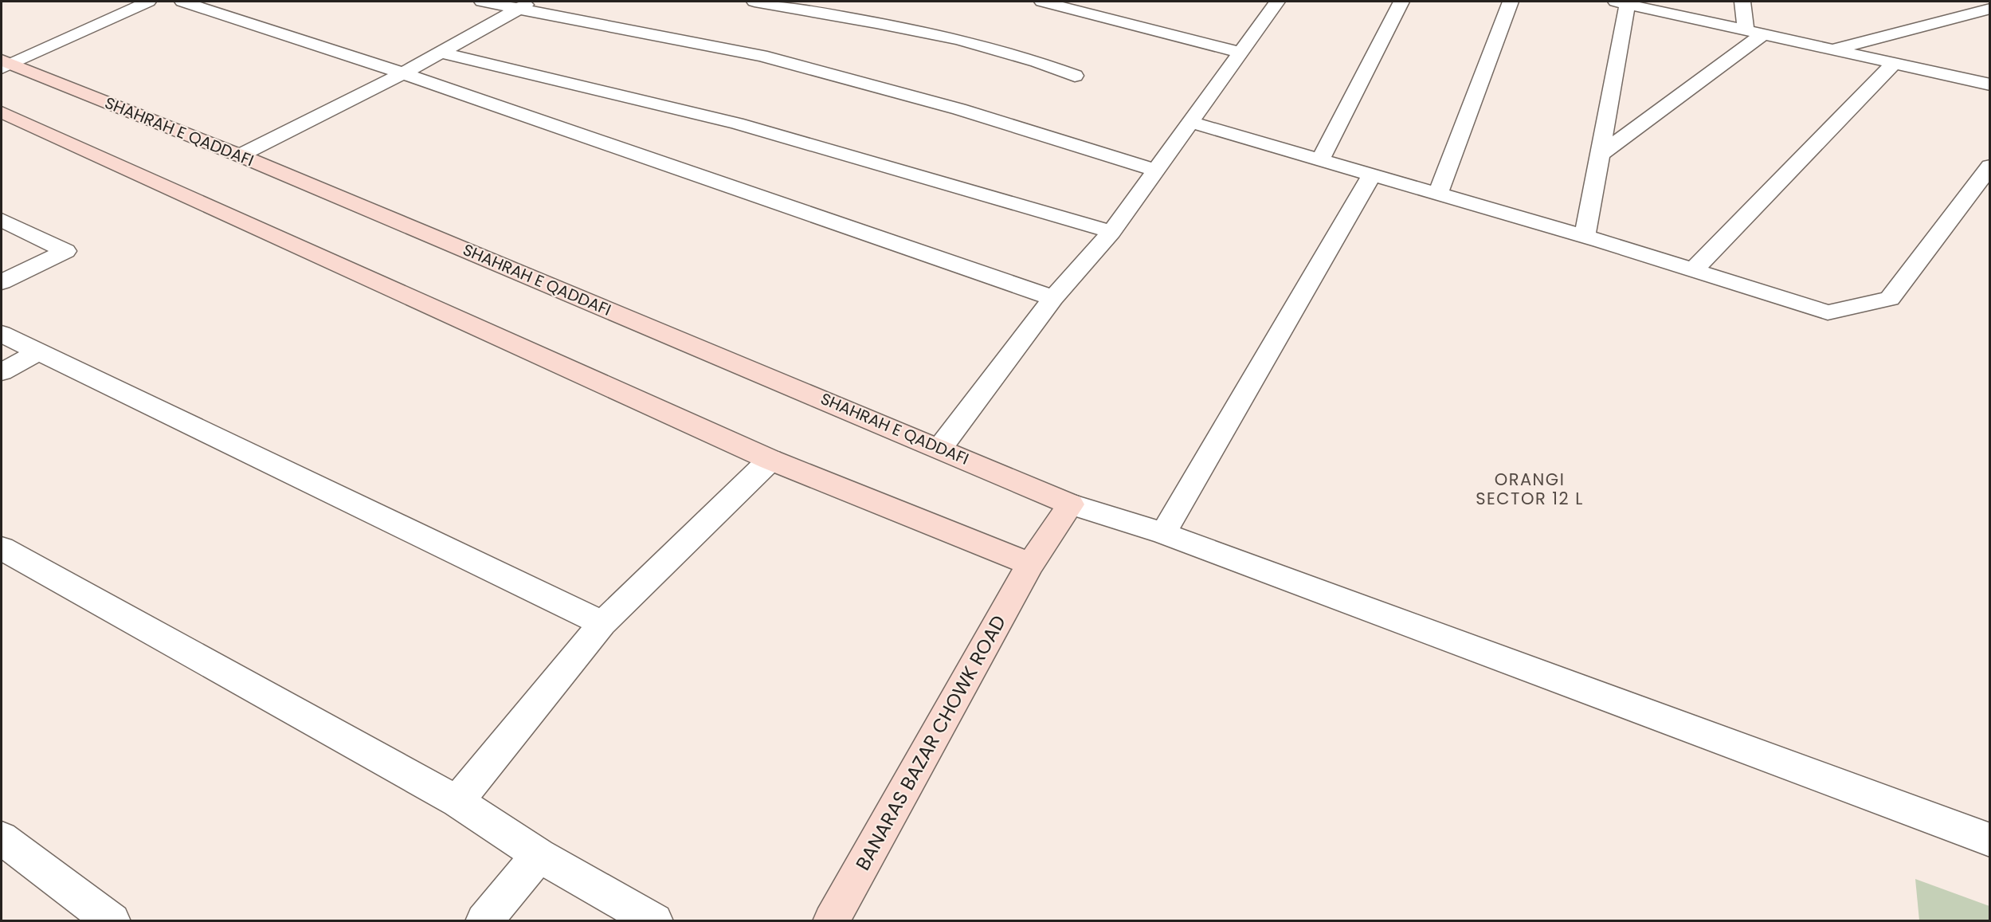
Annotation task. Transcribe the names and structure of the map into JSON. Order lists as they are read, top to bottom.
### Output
{
  "streets": {
    "main road": ["SHAHRAH E QADDAFI", "BANARAS BAZAR CHOWK ROAD"]
  },
  "crossings": [
    ["SHAHRAH E QADDAFI", "BANARAS BAZAR CHOWK ROAD"]
  ],
  "districts": ["ORANGI SECTOR 12 L"]
}
